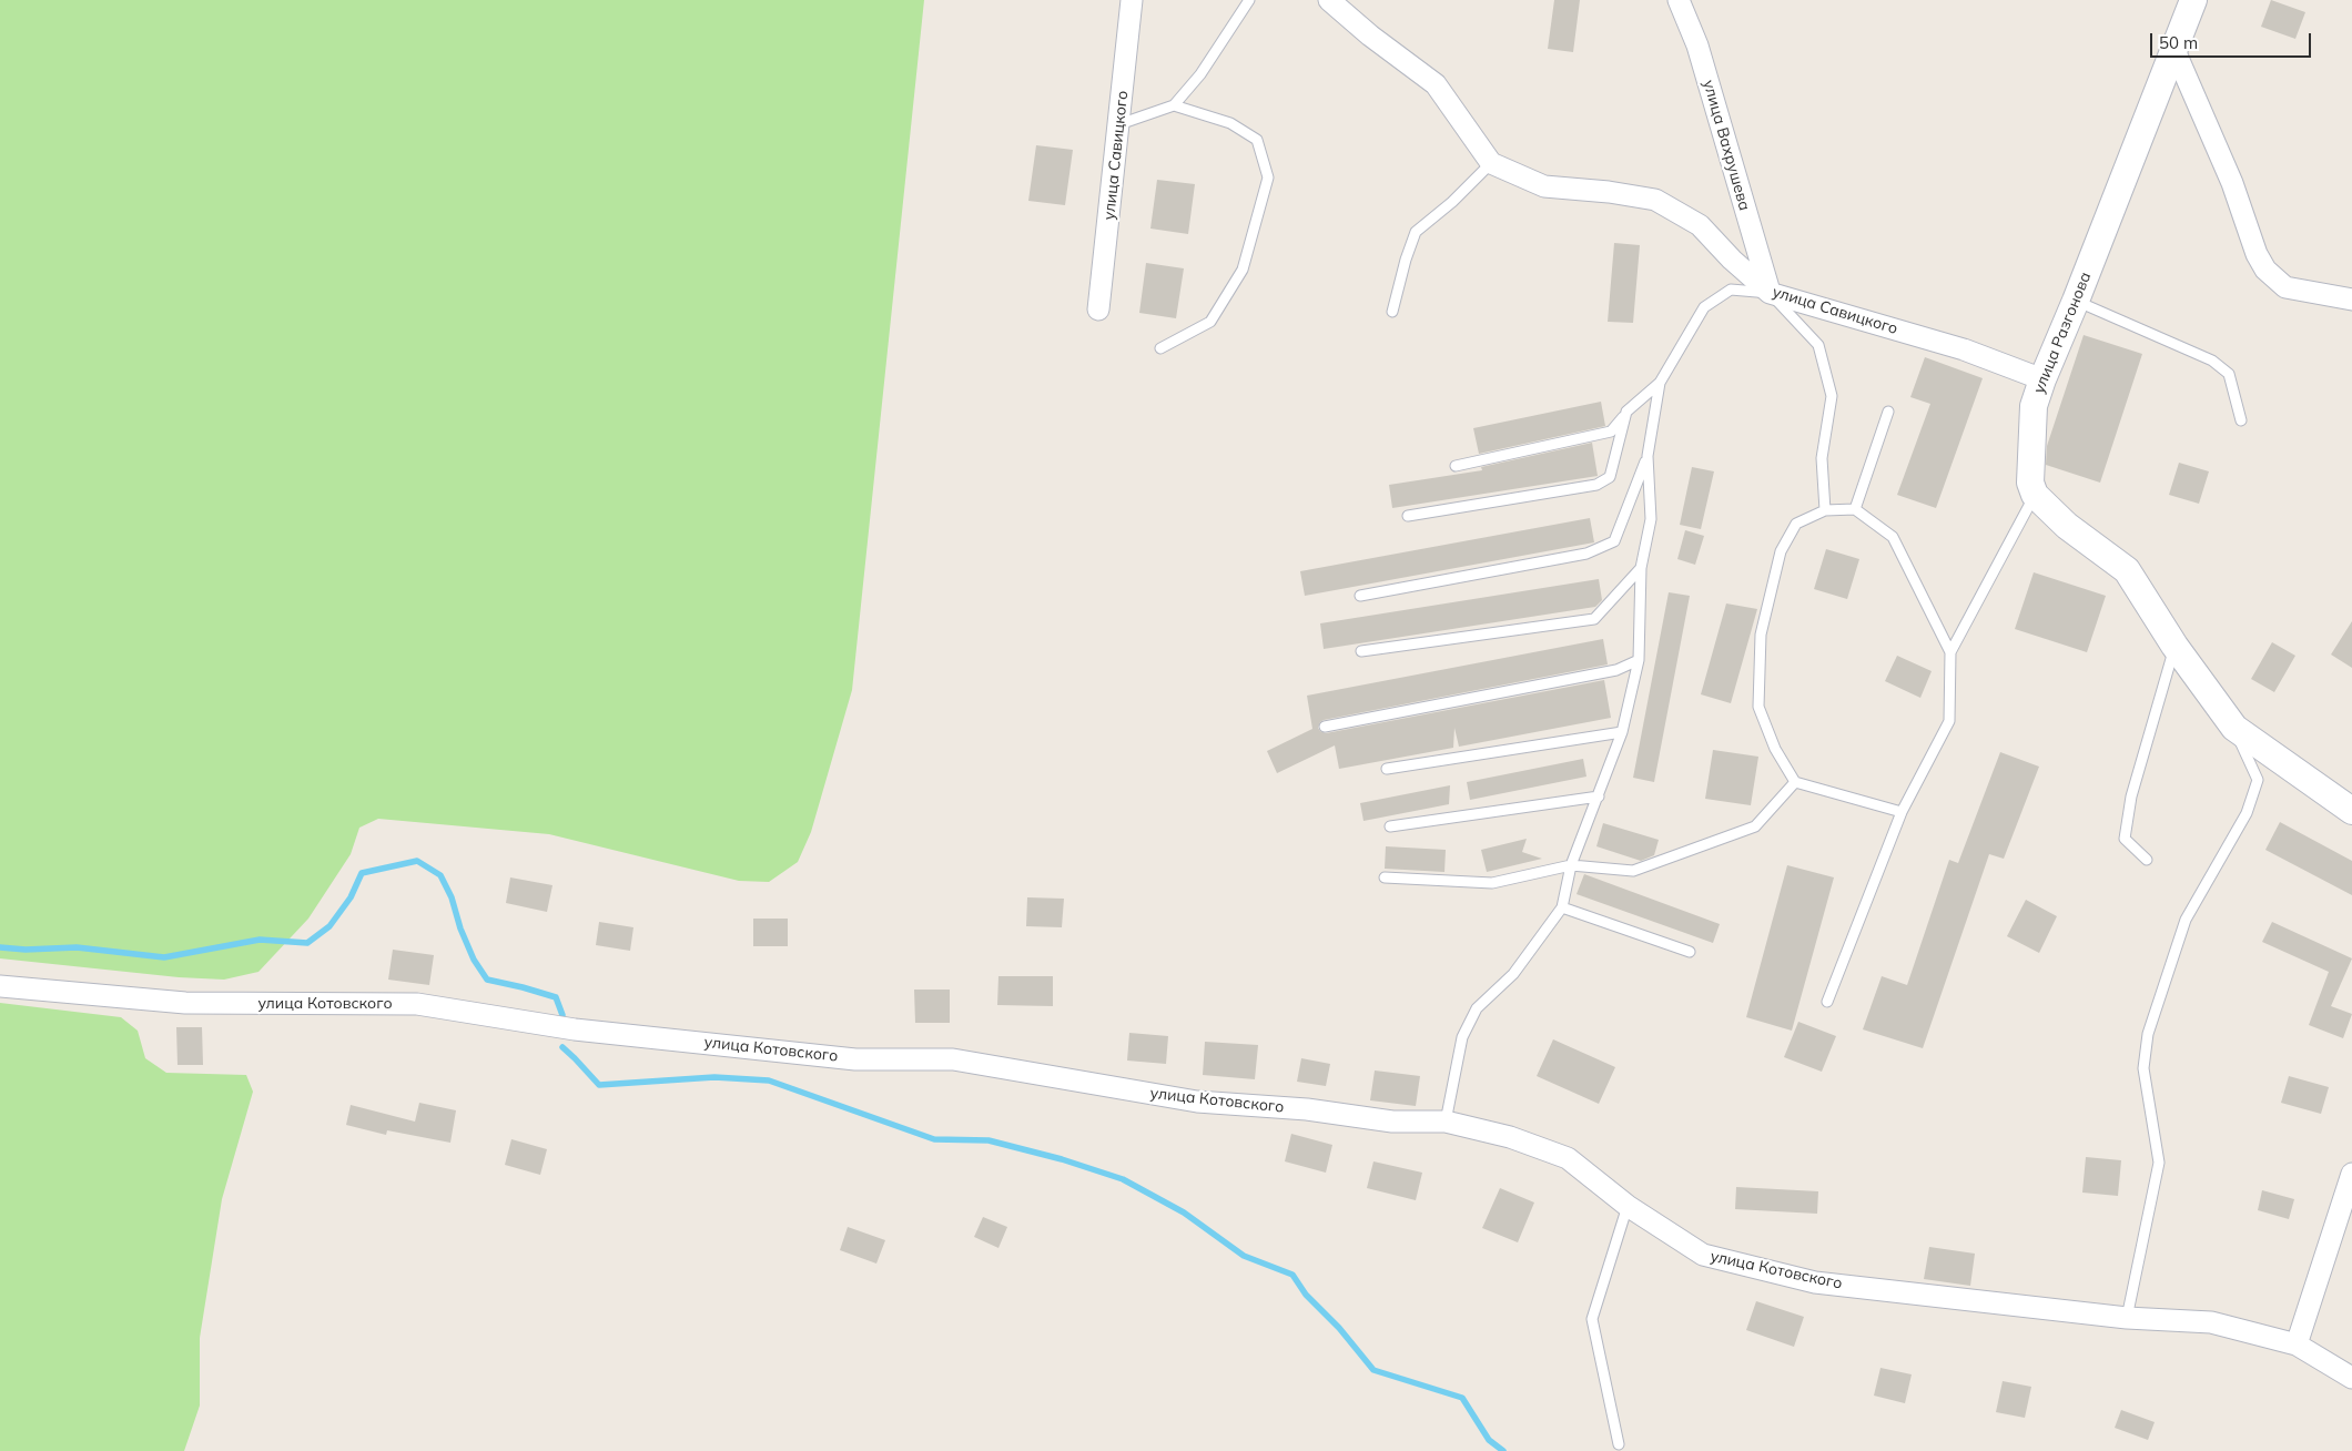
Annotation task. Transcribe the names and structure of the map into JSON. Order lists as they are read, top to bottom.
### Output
{
  "streets": {
    "street": [
      "улица Вахрушева",
      "улица Савицкого",
      "улица Разгонова",
      "улица Котовского"
    ]
  },
  "crossings": [
    ["улица Вахрушева", "улица Савицкого"],
    ["улица Савицкого", "улица Разгонова"]
  ],
  "scale_bar": "50 m"
}
